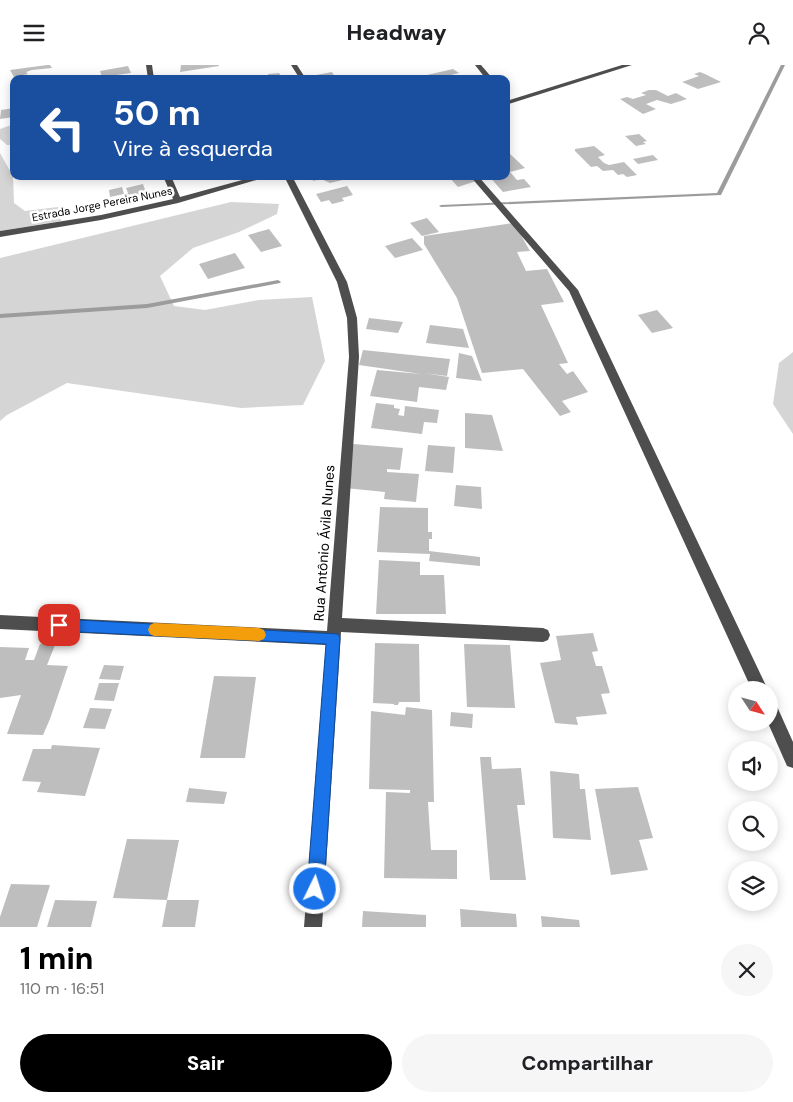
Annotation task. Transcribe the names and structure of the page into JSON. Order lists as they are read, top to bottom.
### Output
{
  "streets": {
    "street": ["Estrada Jorge Pereira Nunes", "Rua Antônio Ávila Nunes"]
  },
  "north": "bottom right",
  "page": {
    "header": "Headway",
    "turn": ["50 m", "Vire à esquerda"],
    "heading": ["1 min", "110 m · 16:51"],
    "buttons": ["Sair", "Compartilhar"]
  }
}
